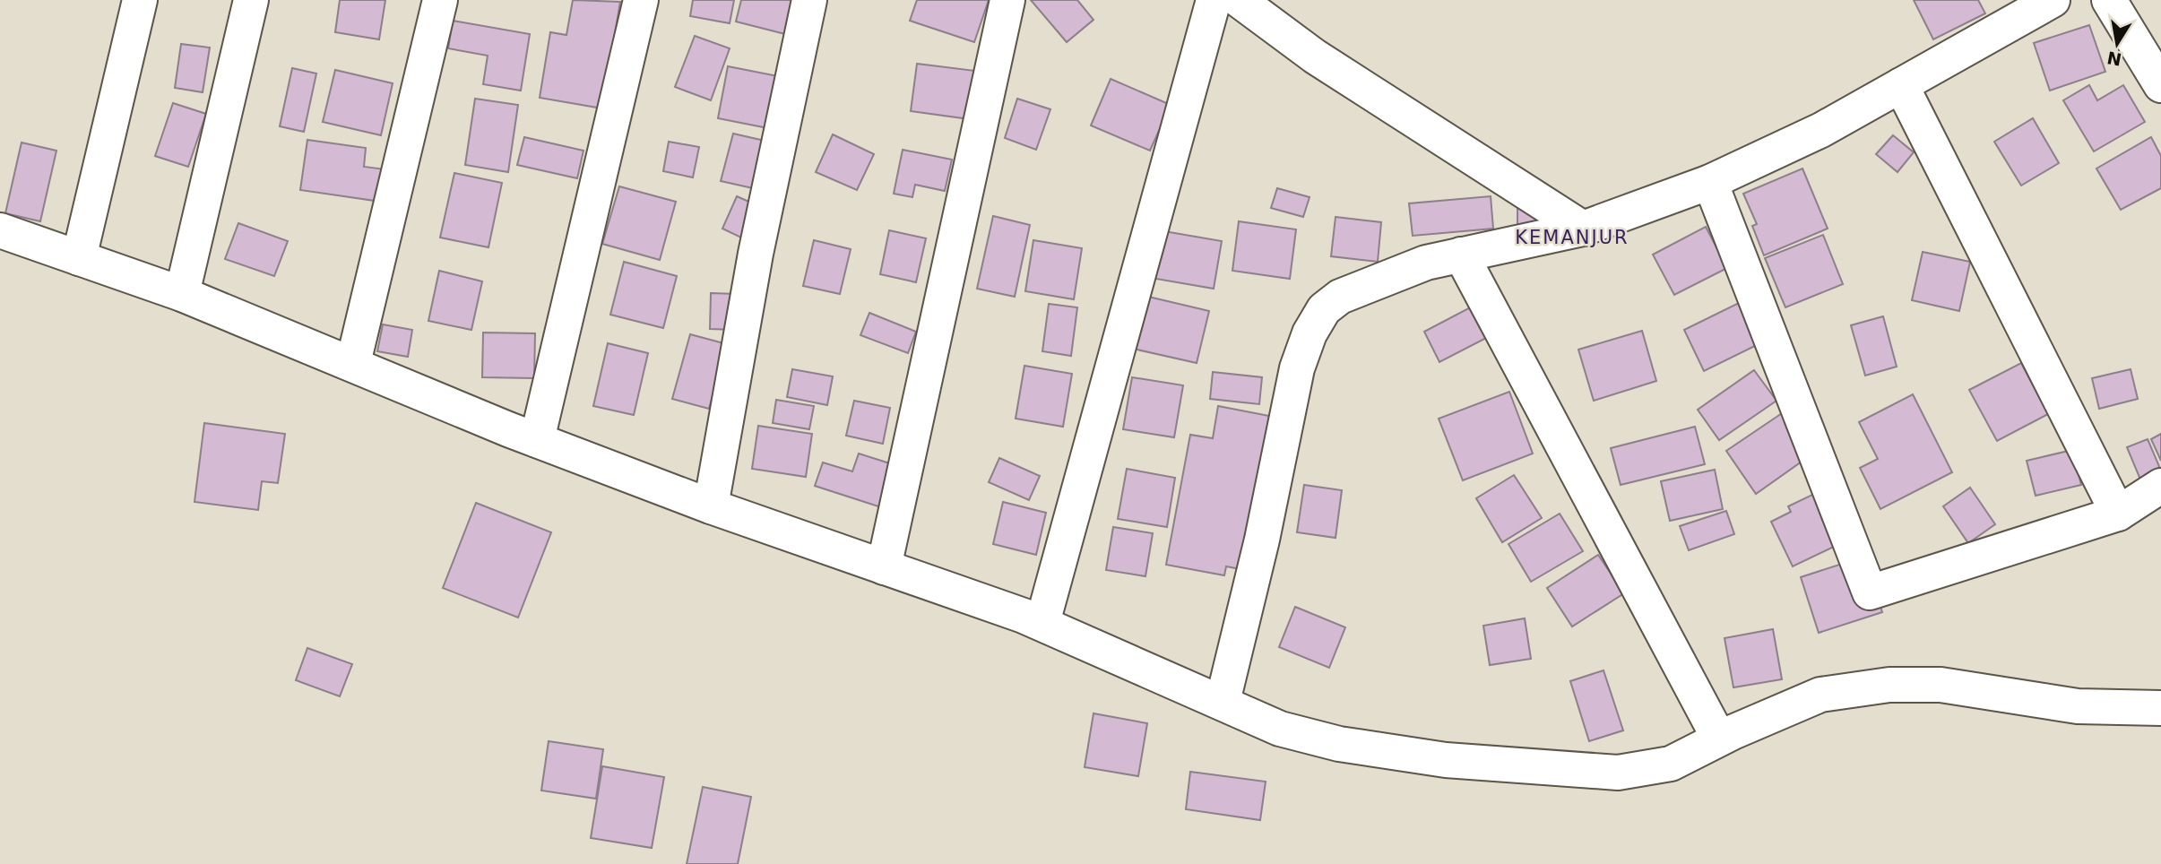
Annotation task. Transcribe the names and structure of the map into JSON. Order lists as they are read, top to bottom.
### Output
{
  "districts": ["KEMANJUR"],
  "north": "bottom"
}
